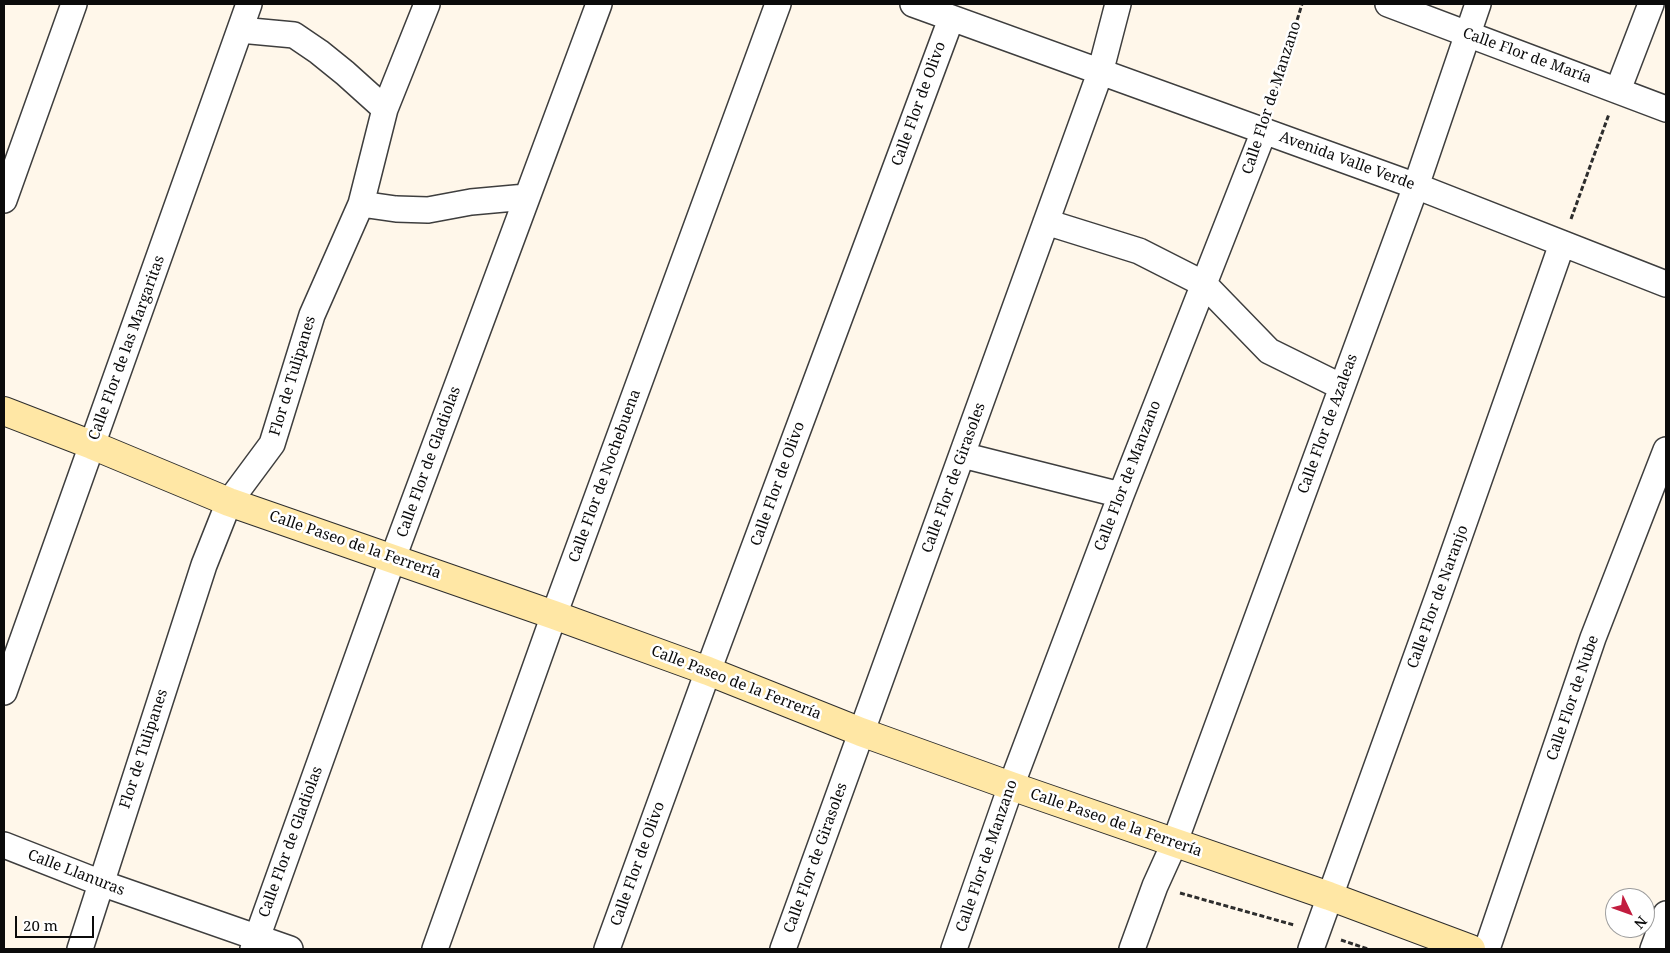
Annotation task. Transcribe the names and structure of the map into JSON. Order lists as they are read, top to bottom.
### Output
{
  "streets": {
    "street": [
      "Calle Flor de María",
      "Calle Flor de Manzano",
      "Calle Flor de Olivo",
      "Avenida Valle Verde",
      "Calle Flor de las Margaritas",
      "Flor de Tulipanes",
      "Calle Flor de Azaleas",
      "Calle Flor de Gladiolas",
      "Calle Flor de Nochebuena",
      "Calle Flor de Girasoles",
      "Calle Paseo de la Ferrería",
      "Calle Flor de Naranjo",
      "Calle Flor de Nube",
      "Calle Llanuras"
    ]
  },
  "crossings": [
    ["Calle Flor de María", "Calle Flor de Azaleas"],
    ["Calle Flor de Manzano", "Avenida Valle Verde"],
    ["Calle Flor de Manzano", "Calle Paseo de la Ferrería"],
    ["Calle Flor de Olivo", "Avenida Valle Verde"],
    ["Calle Flor de Olivo", "Calle Paseo de la Ferrería"],
    ["Avenida Valle Verde", "Calle Flor de Azaleas"],
    ["Avenida Valle Verde", "Calle Flor de Girasoles"],
    ["Avenida Valle Verde", "Calle Flor de Naranjo"],
    ["Calle Flor de las Margaritas", "Calle Paseo de la Ferrería"],
    ["Flor de Tulipanes", "Calle Paseo de la Ferrería"],
    ["Flor de Tulipanes", "Calle Llanuras"],
    ["Calle Flor de Azaleas", "Calle Paseo de la Ferrería"],
    ["Calle Flor de Gladiolas", "Calle Paseo de la Ferrería"],
    ["Calle Flor de Gladiolas", "Calle Llanuras"],
    ["Calle Flor de Nochebuena", "Calle Paseo de la Ferrería"],
    ["Calle Flor de Girasoles", "Calle Paseo de la Ferrería"],
    ["Calle Paseo de la Ferrería", "Calle Flor de Naranjo"]
  ],
  "scale_bar": "20 m",
  "north": "bottom right"
}
